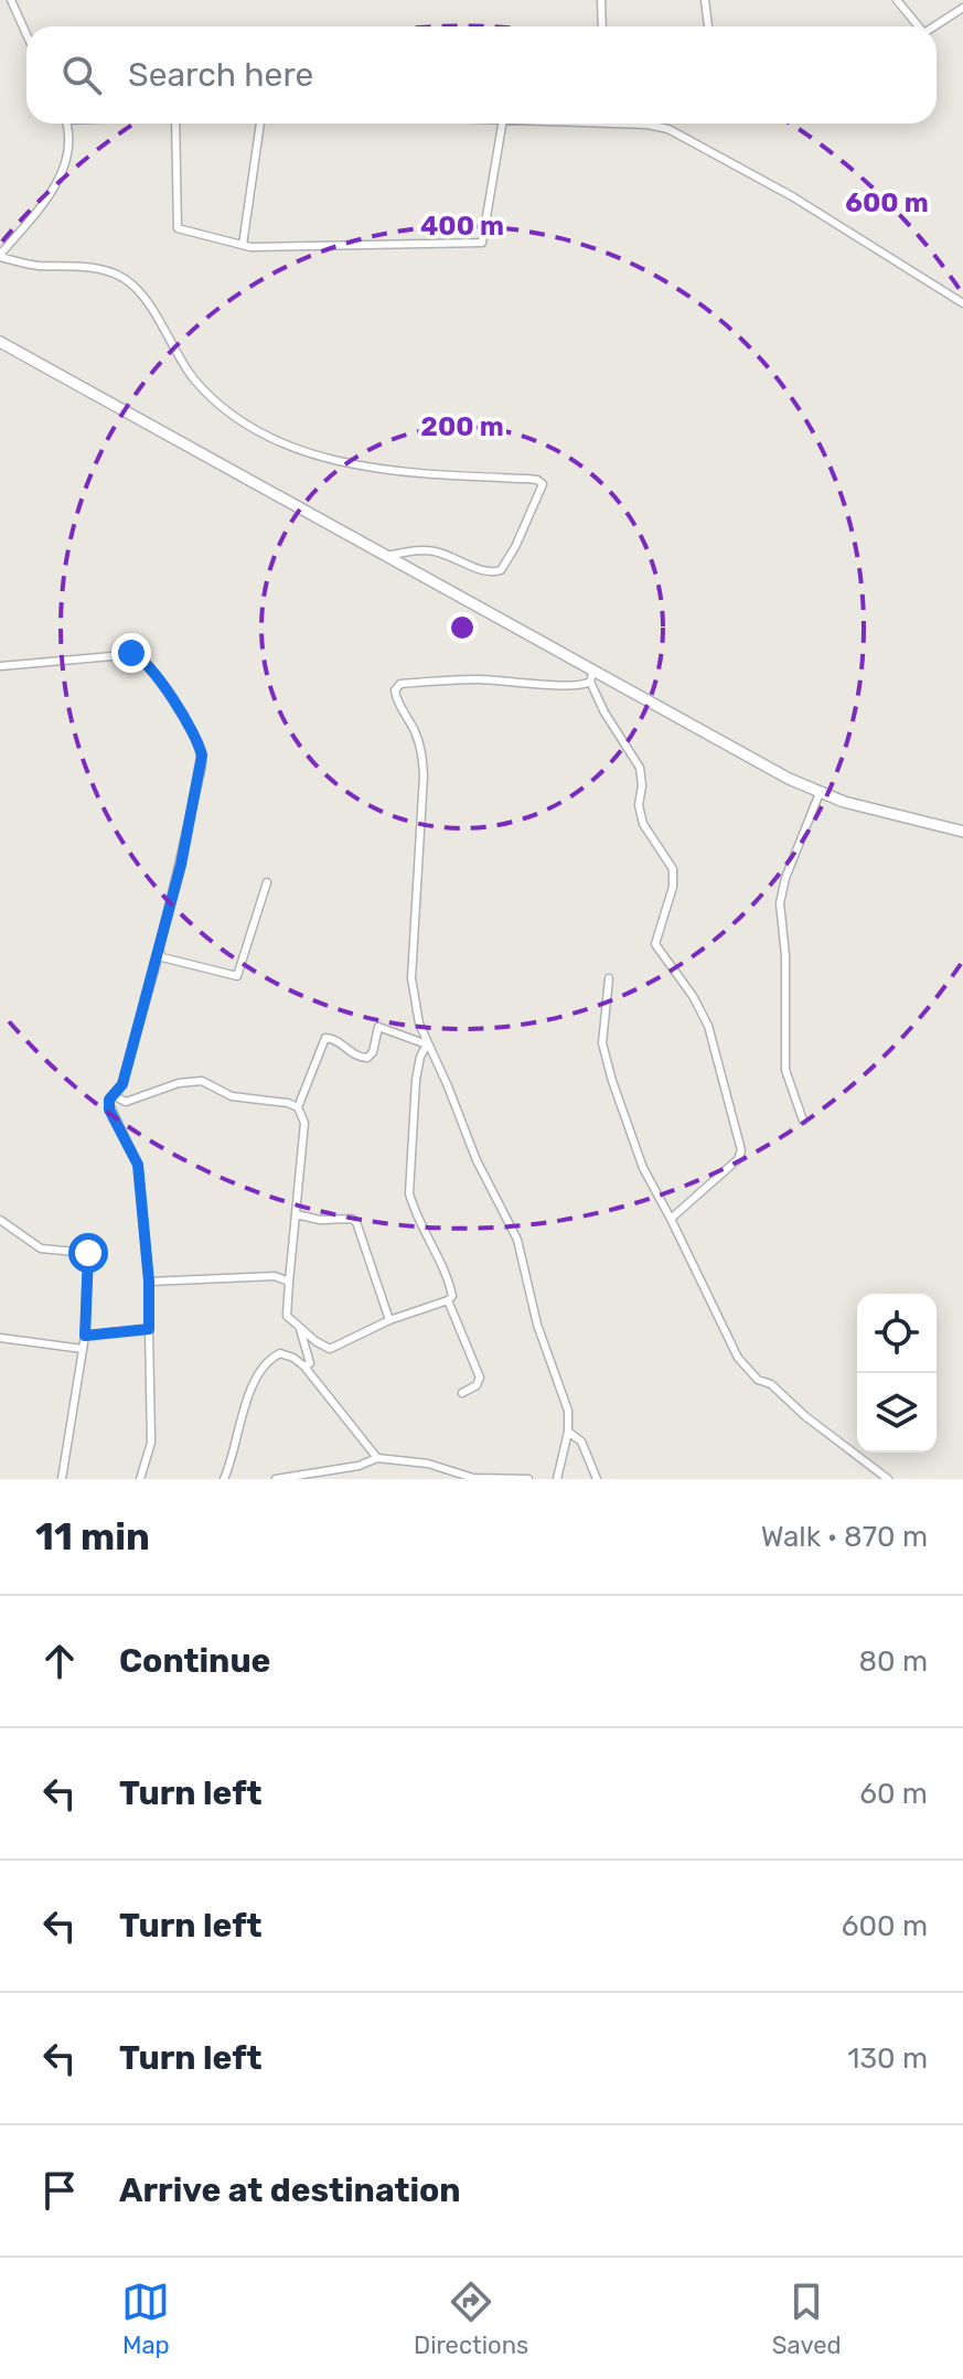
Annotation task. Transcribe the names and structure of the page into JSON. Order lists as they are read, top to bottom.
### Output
{
  "page": {
    "search": "Search here",
    "heading": ["11 min", "Walk · 870 m"],
    "list": [
      ["Continue", "80 m"],
      ["Turn left", "60 m"],
      ["Turn left", "600 m"],
      ["Turn left", "130 m"],
      "Arrive at destination"
    ],
    "nav": ["Map", "Directions", "Saved"]
  },
  "rings": ["600 m", "400 m", "200 m"]
}
